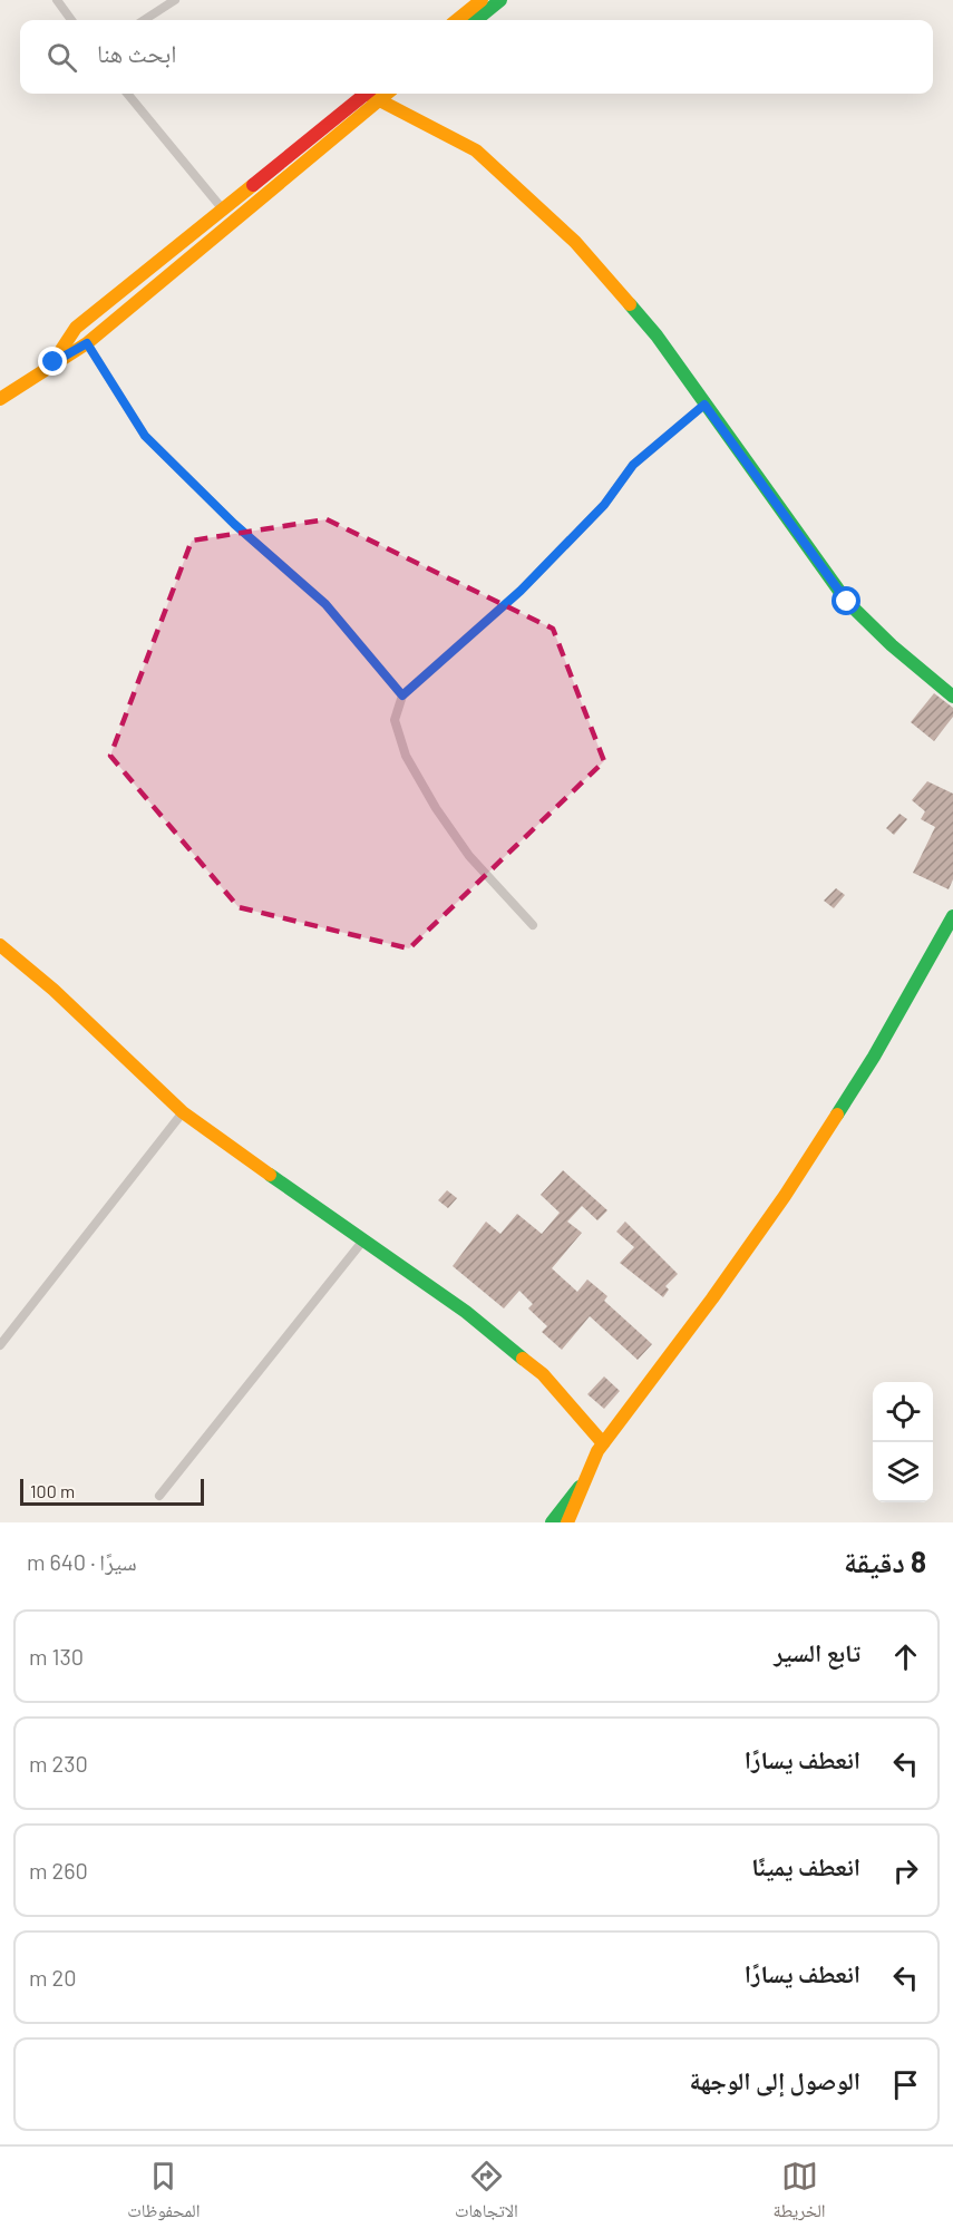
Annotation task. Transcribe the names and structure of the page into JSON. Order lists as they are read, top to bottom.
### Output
{
  "scale_bar": "100 m",
  "page": {
    "search": "ابحث هنا",
    "scale": "100 m",
    "heading": ["8 دقيقة", "سيرًا · 640 m"],
    "list": [
      ["تابع السير", "130 m"],
      ["انعطف يسارًا", "230 m"],
      ["انعطف يمينًا", "260 m"],
      ["انعطف يسارًا", "20 m"],
      "الوصول إلى الوجهة"
    ],
    "nav": ["الخريطة", "الاتجاهات", "المحفوظات"]
  }
}
